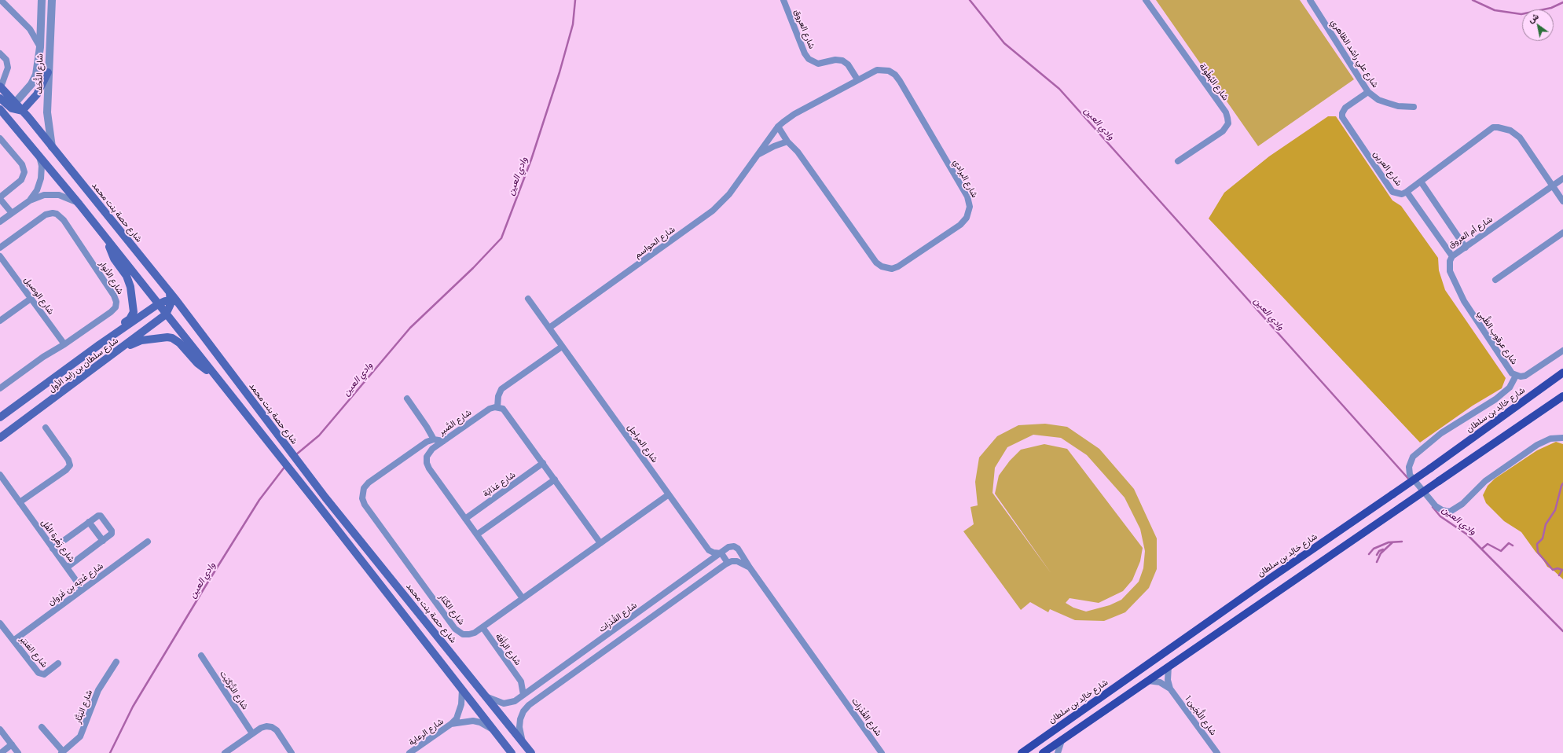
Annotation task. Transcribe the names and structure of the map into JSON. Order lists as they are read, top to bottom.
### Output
{
  "streets": {
    "main road": ["شارع حصة بنت محمد", "شارع سلطان بن زايد الأول", "شارع خالِد بن سلطان"],
    "street": [
      "شارع العروق",
      "شارع علي راشد الظاهري",
      "شارع التُّحَف",
      "شارع البُطُولة",
      "شارع العرين",
      "شارع البرادي",
      "شارع أم العروق",
      "شارع الحواسم",
      "شارع الأنوار",
      "شارع الوصيل",
      "شارع عرقوب الظَّبِي",
      "شارع الصَّبر",
      "شارع المراجل",
      "شارع عَدَابَة",
      "شارع زَهْرة الفُل",
      "شارع عُتبَه بن غَزوان",
      "شارع الكَنَار",
      "شارع القُدْرَات",
      "شارع الرَأَفَة",
      "شارع العَنبَر",
      "شارع التَّرْكَيْت",
      "شارع البَتَّار",
      "شارع اللُّجَين 1",
      "شارع الرعاية"
    ]
  },
  "crossings": [
    ["شارع العروق", "شارع البرادي"],
    ["شارع علي راشد الظاهري", "شارع العرين"],
    ["شارع التُّحَف", "شارع حصة بنت محمد"],
    ["شارع العرين", "شارع أم العروق"],
    ["شارع البرادي", "شارع الحواسم"],
    ["شارع حصة بنت محمد", "شارع سلطان بن زايد الأول"],
    ["شارع حصة بنت محمد", "شارع القُدْرَات"],
    ["شارع أم العروق", "شارع عرقوب الظَّبِي"],
    ["شارع الحواسم", "شارع المراجل"],
    ["شارع الأنوار", "شارع الوصيل"],
    ["شارع الصَّبر", "شارع عَدَابَة"],
    ["شارع الصَّبر", "شارع الكَنَار"],
    ["شارع المراجل", "شارع الكَنَار"],
    ["شارع زَهْرة الفُل", "شارع عُتبَه بن غَزوان"],
    ["شارع عُتبَه بن غَزوان", "شارع العَنبَر"],
    ["شارع الكَنَار", "شارع الرَأَفَة"],
    ["شارع القُدْرَات", "شارع الرَأَفَة"]
  ],
  "water": ["وادي العين"],
  "north": "top left"
}
